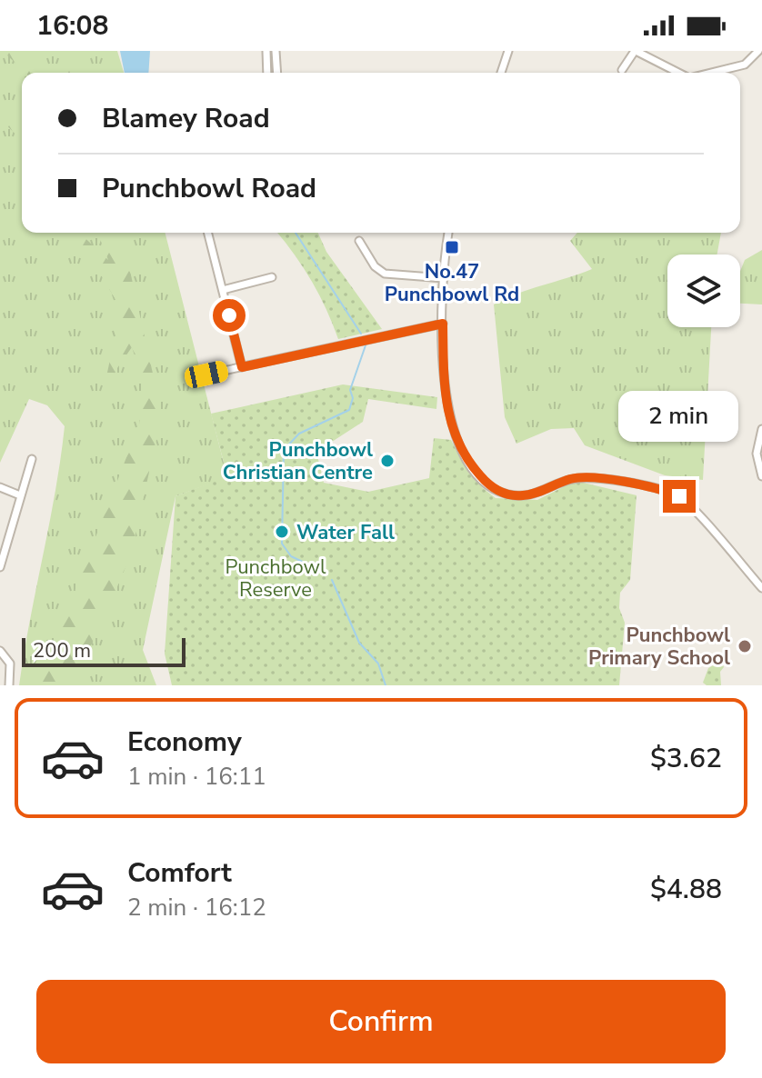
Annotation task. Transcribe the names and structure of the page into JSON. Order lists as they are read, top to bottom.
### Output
{
  "parks": ["Punchbowl Reserve"],
  "places": {
    "transit": ["No.47 Punchbowl Rd"],
    "other": ["Punchbowl Christian Centre", "Water Fall", "Punchbowl Primary School"]
  },
  "scale_bar": "200 m",
  "page": {
    "status": "16:08",
    "banner": ["Blamey Road", "Punchbowl Road"],
    "bubble": "2 min",
    "scale": "200 m",
    "list": [
      {
        "name": "Economy",
        "note": "1 min · 16:11",
        "value": "$3.62"
      },
      {
        "name": "Comfort",
        "note": "2 min · 16:12",
        "value": "$4.88"
      }
    ],
    "buttons": "Confirm"
  }
}
